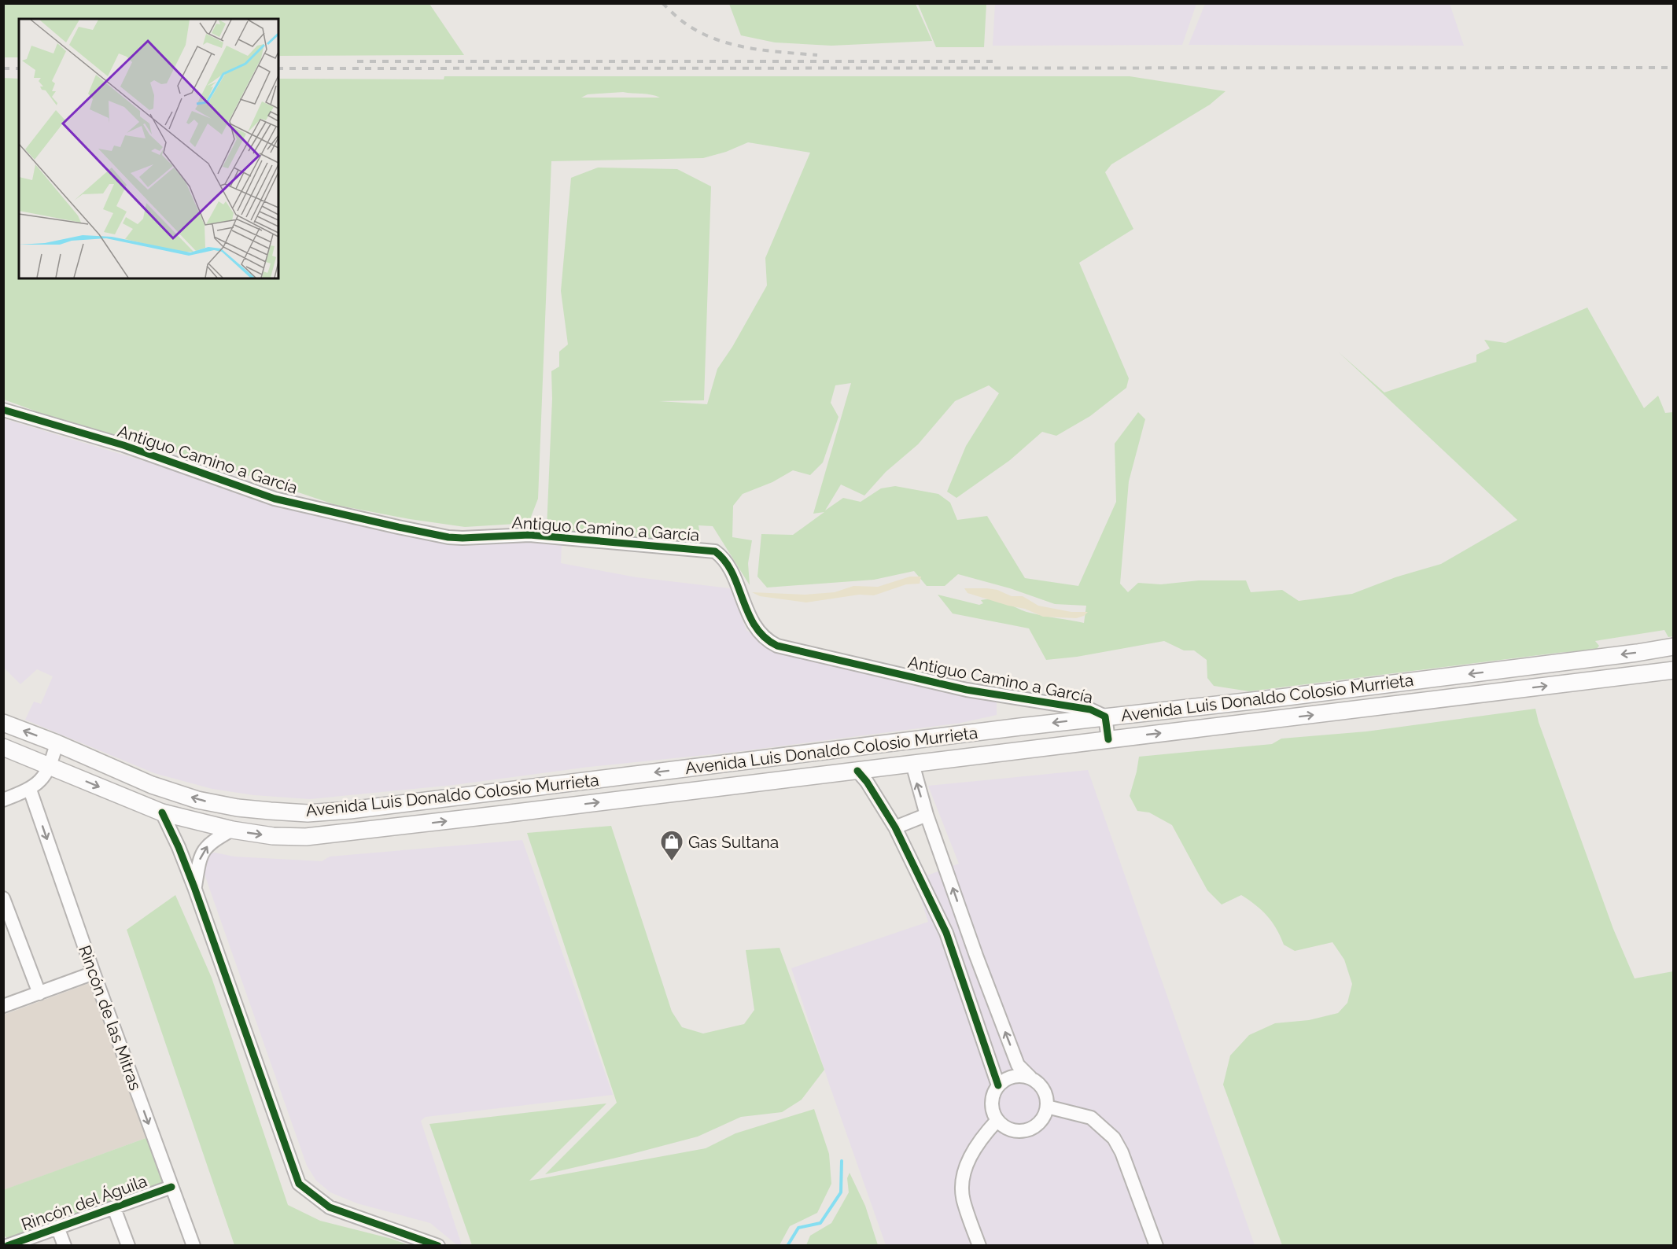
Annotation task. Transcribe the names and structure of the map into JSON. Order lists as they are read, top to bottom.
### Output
{
  "streets": {
    "main road": ["Avenida Luis Donaldo Colosio Murrieta"],
    "street": ["Antiguo Camino a García", "Rincón de las Mitras", "Rincón del Águila"]
  },
  "crossings": [
    ["Antiguo Camino a García", "Avenida Luis Donaldo Colosio Murrieta"],
    ["Rincón de las Mitras", "Rincón del Águila"]
  ],
  "one_way": ["Rincón de las Mitras"],
  "places": {
    "shop": ["Gas Sultana"]
  }
}
